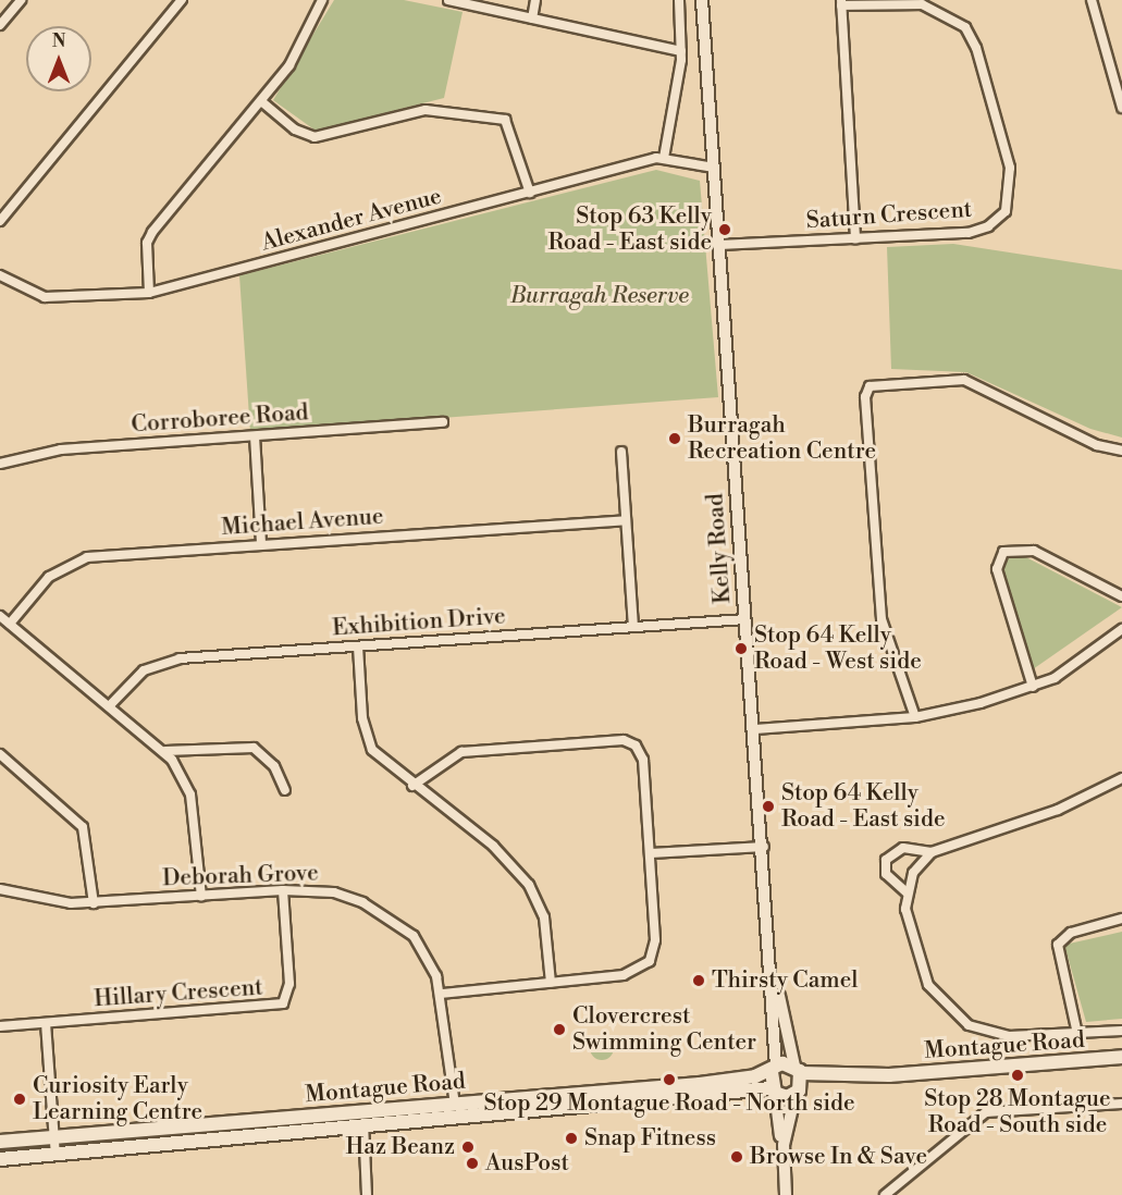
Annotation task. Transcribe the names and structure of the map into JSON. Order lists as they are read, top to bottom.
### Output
{
  "streets": {
    "main road": ["Montague Road"],
    "street": [
      "Saturn Crescent",
      "Alexander Avenue",
      "Corroboree Road",
      "Michael Avenue",
      "Kelly Road",
      "Exhibition Drive",
      "Deborah Grove",
      "Hillary Crescent"
    ]
  },
  "crossings": [
    ["Saturn Crescent", "Kelly Road"],
    ["Alexander Avenue", "Kelly Road"],
    ["Kelly Road", "Exhibition Drive"],
    ["Kelly Road", "Montague Road"],
    ["Deborah Grove", "Hillary Crescent"],
    ["Deborah Grove", "Montague Road"]
  ],
  "parks": ["Burragah Reserve"],
  "places": [
    "Stop 63 Kelly Road - East side",
    "Burragah Recreation Centre",
    "Stop 64 Kelly Road - West side",
    "Stop 64 Kelly Road - East side",
    "Thirsty Camel",
    "Clovercrest Swimming Center",
    "Stop 28 Montague Road - South side",
    "Stop 29 Montague Road - North side",
    "Curiosity Early Learning Centre",
    "Snap Fitness",
    "Haz Beanz",
    "Browse In & Save",
    "AusPost"
  ],
  "north": "top"
}
